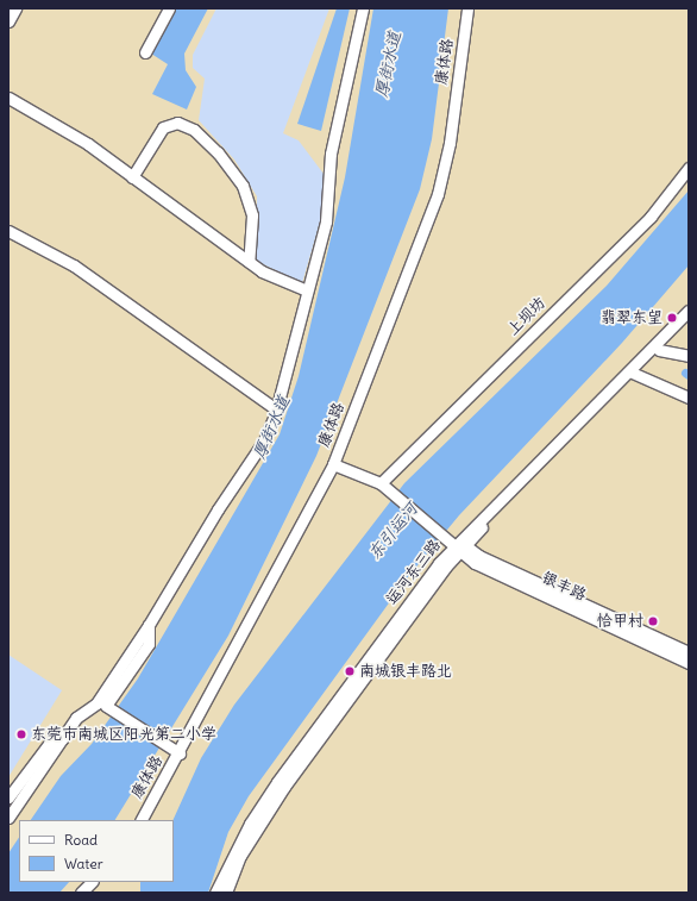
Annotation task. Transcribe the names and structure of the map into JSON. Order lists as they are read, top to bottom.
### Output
{
  "streets": {
    "street": [
      "康体路",
      "上坝坊",
      "运河东三路",
      "银丰路"
    ]
  },
  "crossings": [
    ["运河东三路", "银丰路"]
  ],
  "water": ["厚街水道", "东引运河"],
  "places": [
    "翡翠东望",
    "恰甲村",
    "南城银丰路北",
    "东莞市南城区阳光第二小学"
  ],
  "legend": ["Road", "Water"]
}
